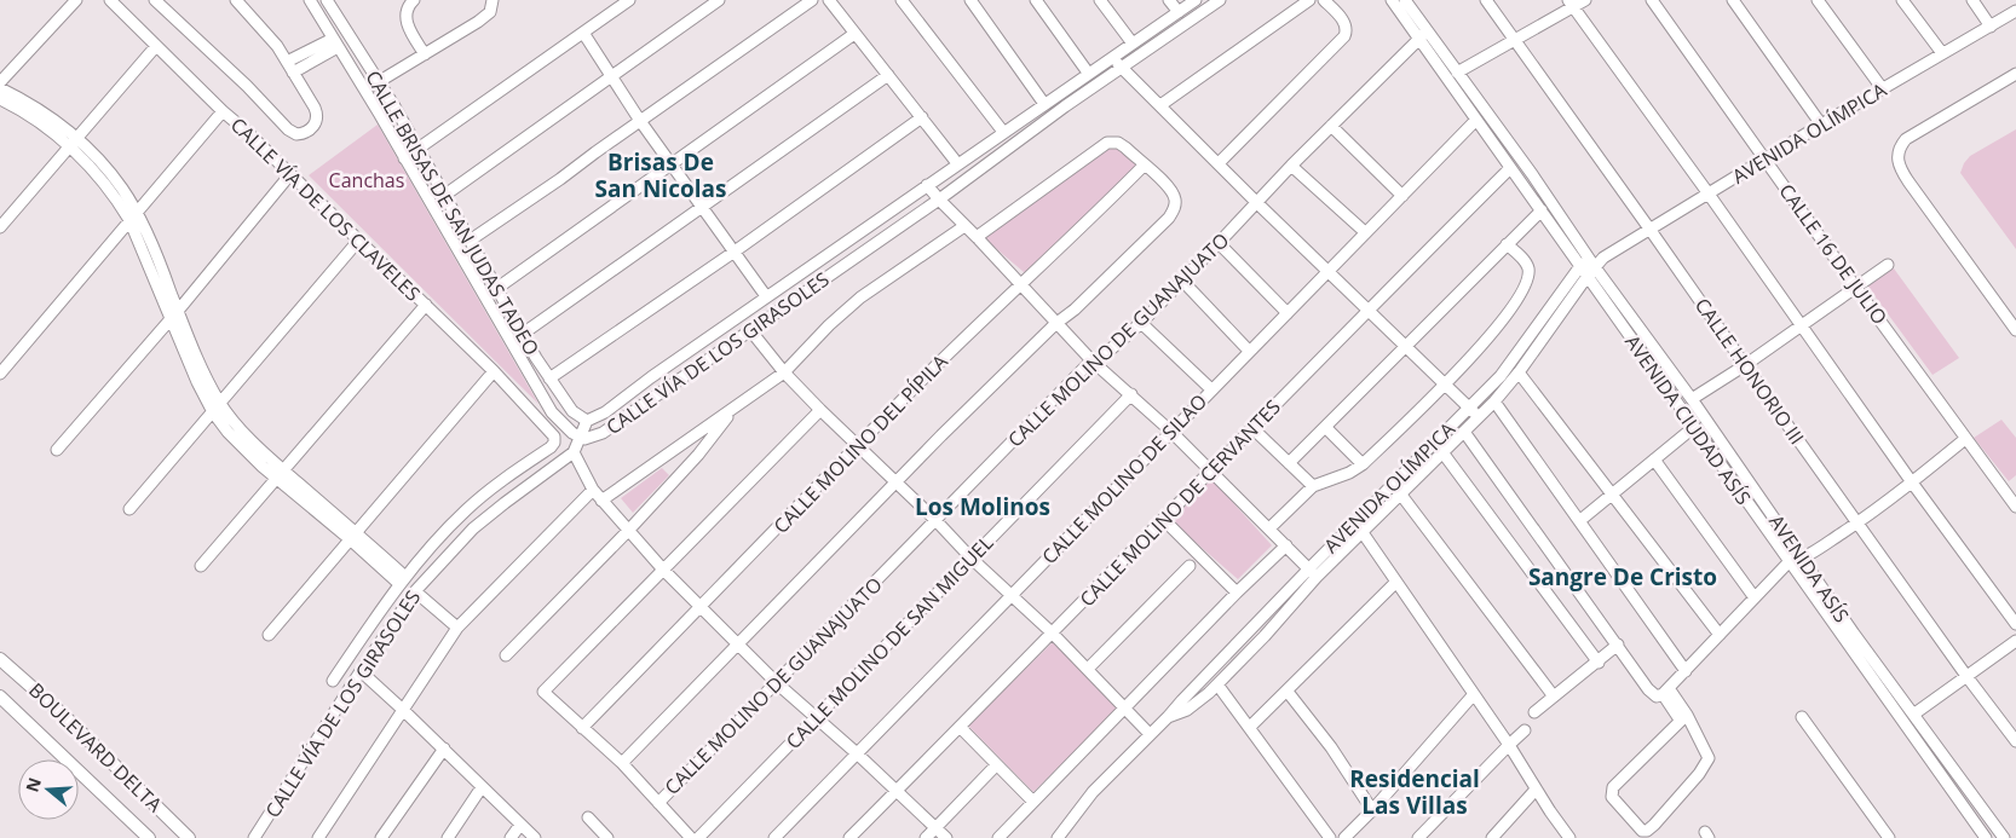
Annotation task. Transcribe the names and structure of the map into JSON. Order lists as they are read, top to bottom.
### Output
{
  "streets": {
    "main road": ["BOULEVARD DELTA"],
    "street": [
      "AVENIDA OLÍMPICA",
      "CALLE VÍA DE LOS CLAVELES",
      "CALLE BRISAS DE SAN JUDAS TADEO",
      "CALLE 16 DE JULIO",
      "CALLE MOLINO DE GUANAJUATO",
      "CALLE VÍA DE LOS GIRASOLES",
      "CALLE HONORIO III",
      "AVENIDA CIUDAD ASÍS",
      "CALLE MOLINO DEL PÍPILA",
      "CALLE MOLINO DE SILAO",
      "CALLE MOLINO DE CERVANTES",
      "AVENIDA ASÍS",
      "CALLE MOLINO DE SAN MIGUEL"
    ]
  },
  "crossings": [
    ["AVENIDA OLÍMPICA", "CALLE 16 DE JULIO"],
    ["AVENIDA OLÍMPICA", "CALLE HONORIO III"],
    ["AVENIDA OLÍMPICA", "AVENIDA CIUDAD ASÍS"],
    ["AVENIDA OLÍMPICA", "AVENIDA ASÍS"],
    ["CALLE BRISAS DE SAN JUDAS TADEO", "CALLE VÍA DE LOS GIRASOLES"],
    ["CALLE MOLINO DE GUANAJUATO", "AVENIDA CIUDAD ASÍS"],
    ["AVENIDA CIUDAD ASÍS", "CALLE MOLINO DE SILAO"],
    ["AVENIDA CIUDAD ASÍS", "CALLE MOLINO DE CERVANTES"],
    ["AVENIDA CIUDAD ASÍS", "AVENIDA ASÍS"]
  ],
  "districts": [
    "Brisas De San Nicolas",
    "Los Molinos",
    "Sangre De Cristo",
    "Residencial Las Villas"
  ],
  "parks": ["Canchas"],
  "north": "left"
}
